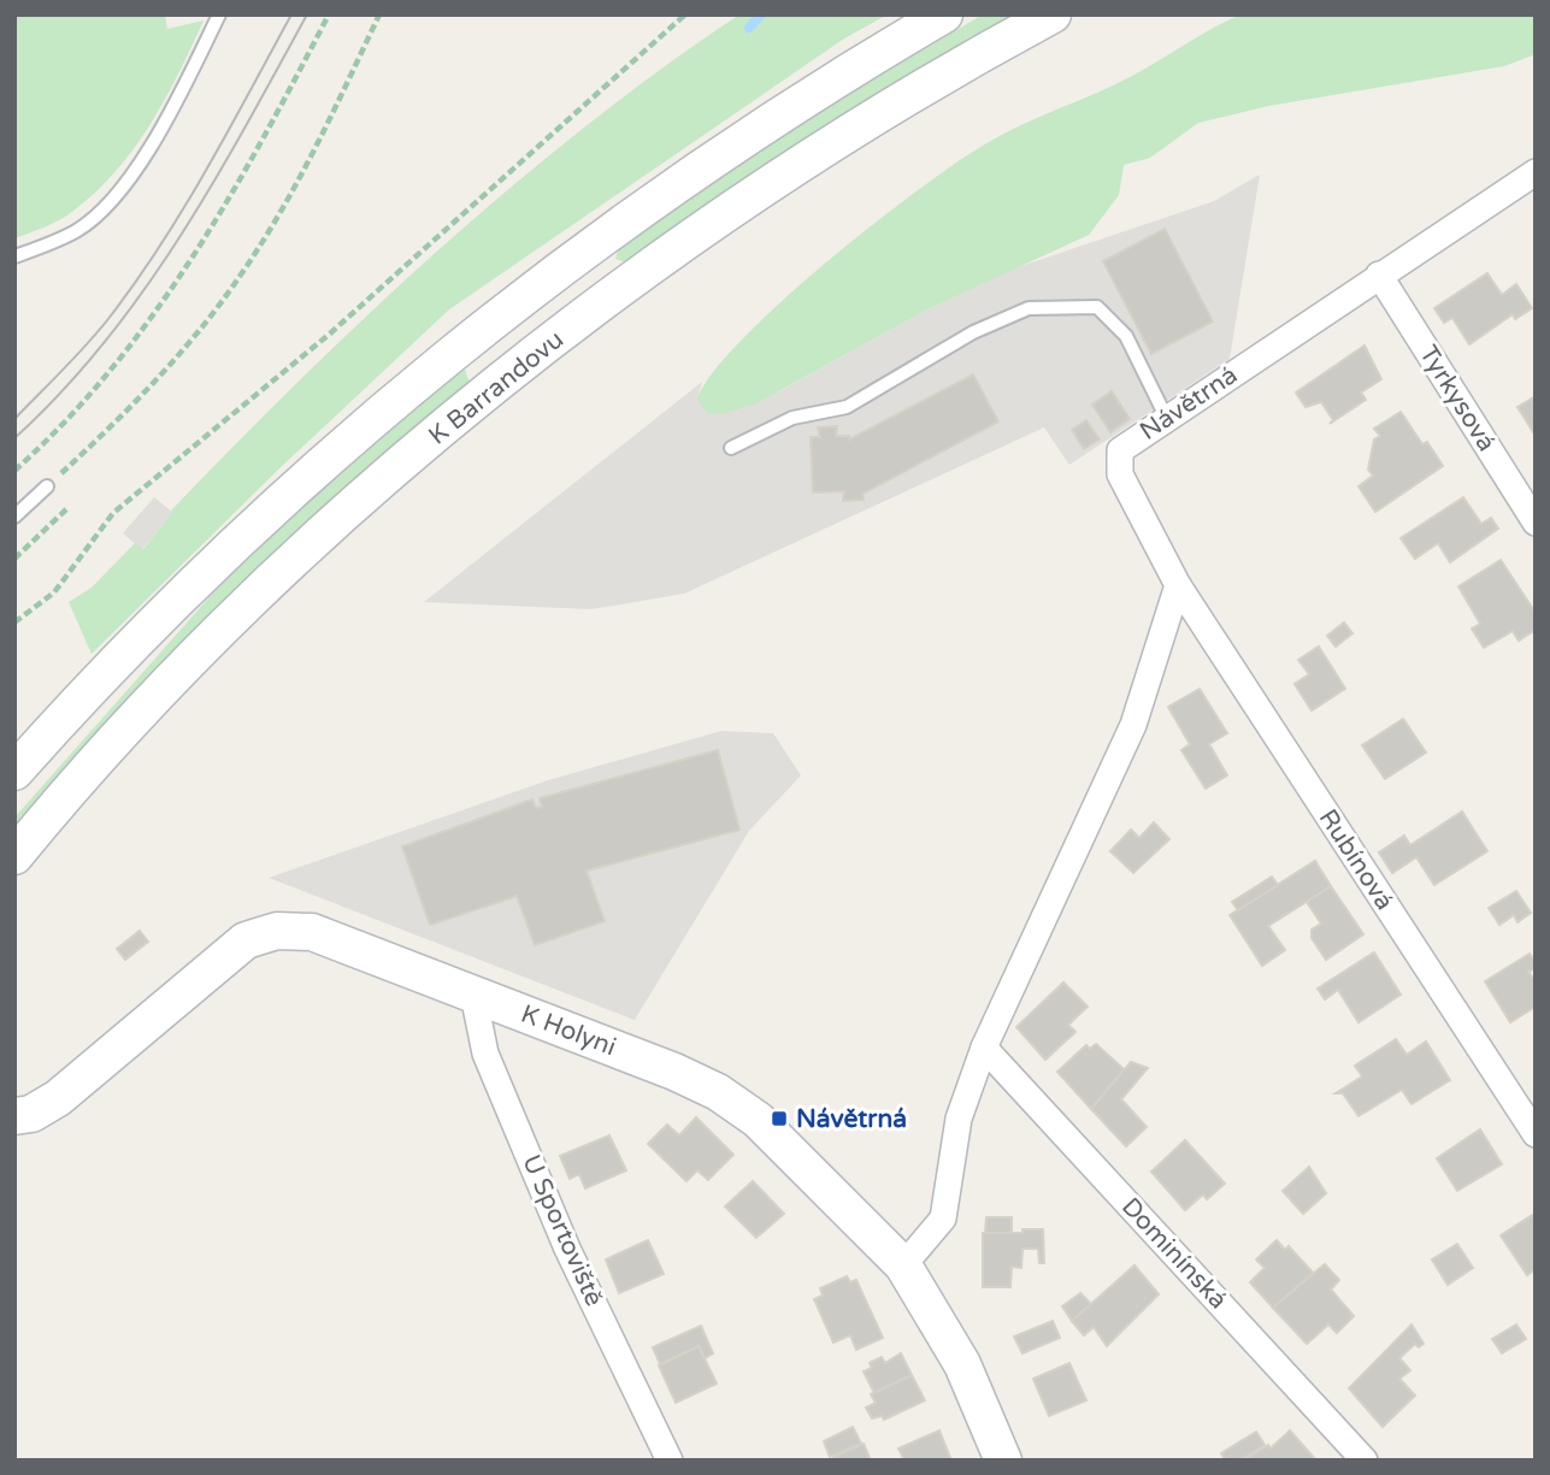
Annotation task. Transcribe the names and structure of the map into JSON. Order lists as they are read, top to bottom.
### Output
{
  "streets": {
    "main road": ["K Barrandovu", "K Holyni"],
    "street": [
      "Tyrkysová",
      "Návětrná",
      "Rubínová",
      "U Sportoviště",
      "Dominínská"
    ]
  },
  "crossings": [
    ["Tyrkysová", "Návětrná"],
    ["Návětrná", "Rubínová"],
    ["K Holyni", "U Sportoviště"]
  ],
  "places": {
    "transit": ["Návětrná"]
  }
}
